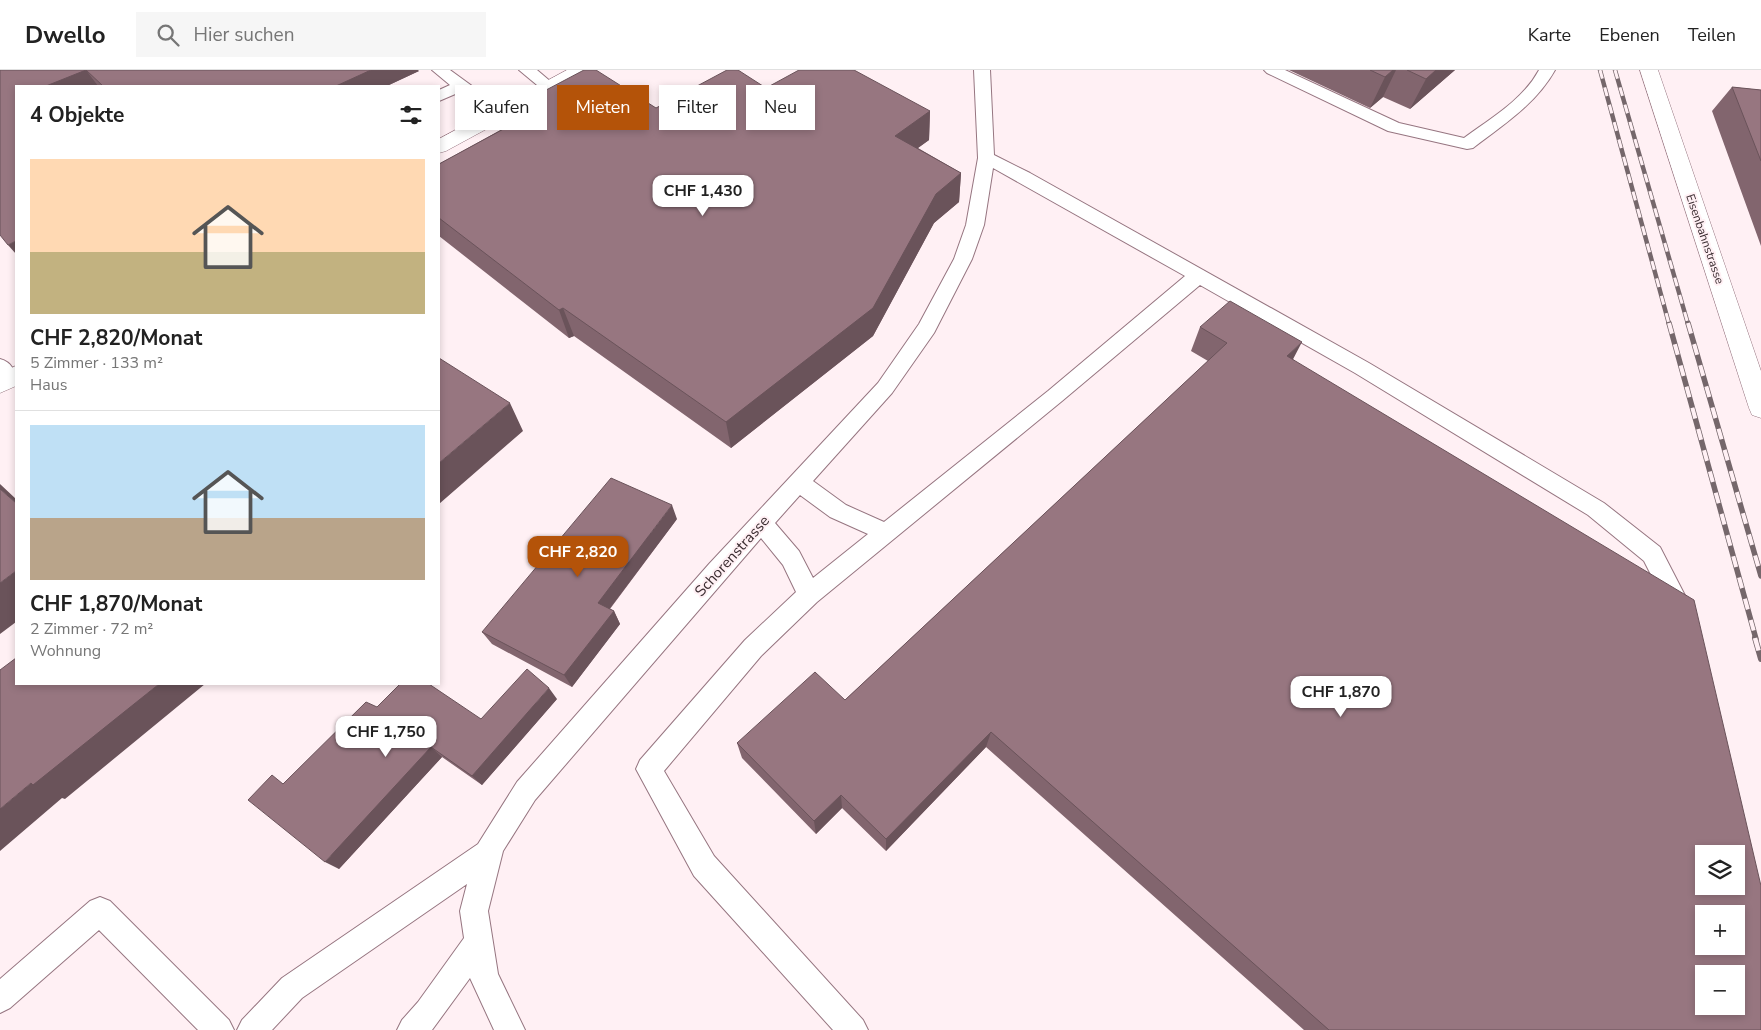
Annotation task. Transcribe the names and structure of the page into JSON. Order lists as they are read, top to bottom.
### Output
{
  "streets": {
    "street": ["Eisenbahnstrasse"],
    "lane": ["Schorenstrasse"]
  },
  "page": {
    "header": "Dwello",
    "search": "Hier suchen",
    "nav": ["Karte", "Ebenen", "Teilen"],
    "chip": [
      "Kaufen",
      "Mieten",
      "Filter",
      "Neu"
    ],
    "heading": "4 Objekte",
    "list": [
      {
        "name": "CHF 2,820/Monat",
        "note": "5 Zimmer · 133 m² · Haus"
      },
      {
        "name": "CHF 1,870/Monat",
        "note": "2 Zimmer · 72 m² · Wohnung"
      }
    ],
    "price": [
      "CHF 1,430",
      "CHF 2,820",
      "CHF 1,870",
      "CHF 1,750"
    ],
    "map_buttons": ["+", "−"]
  }
}
